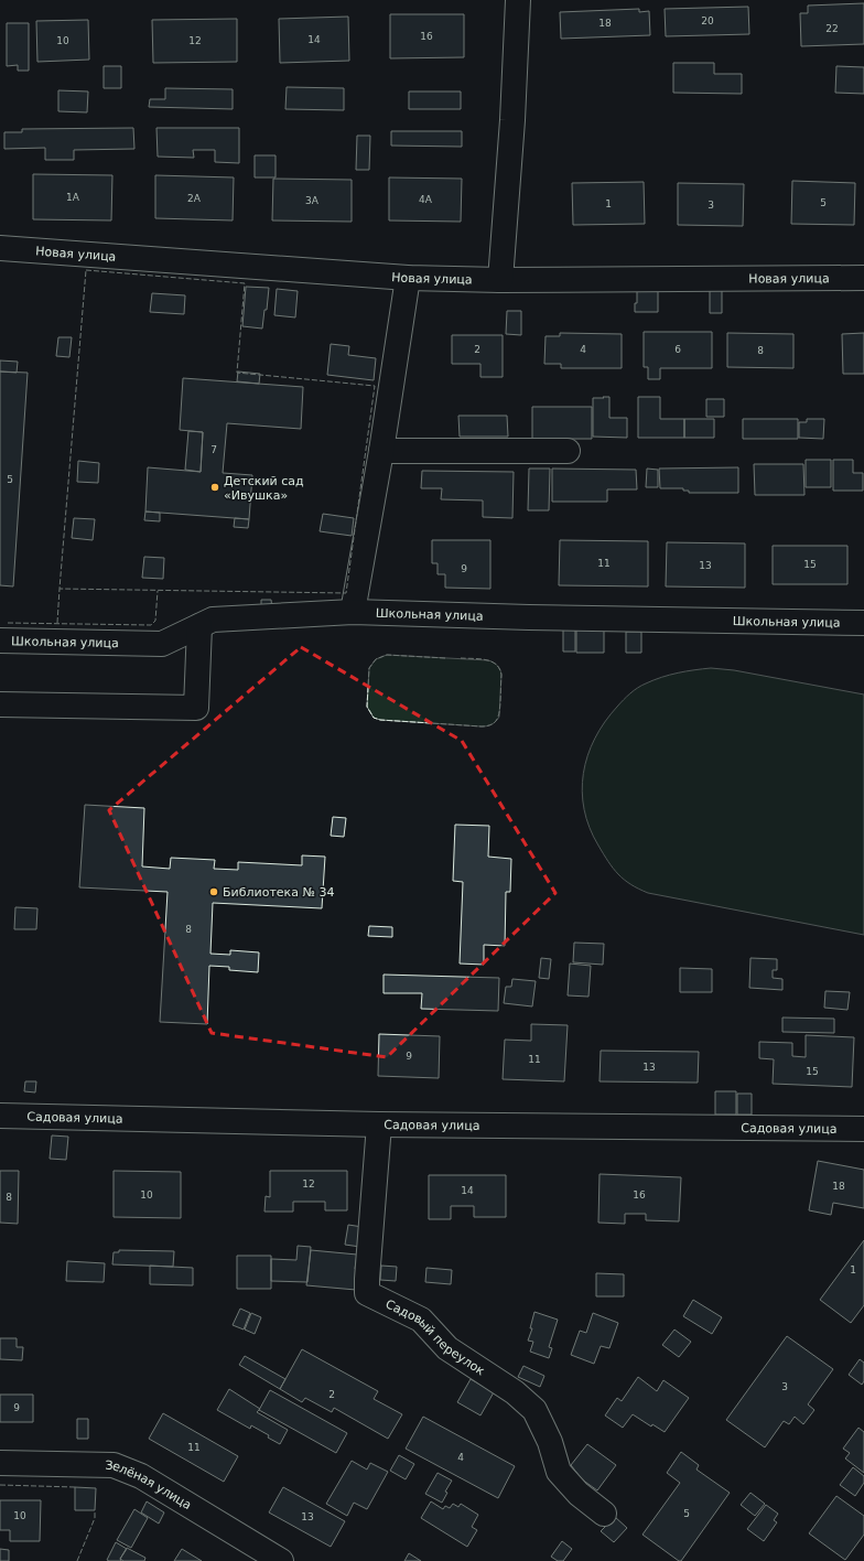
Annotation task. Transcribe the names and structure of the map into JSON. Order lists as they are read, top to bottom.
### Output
{
  "streets": {
    "street": [
      "Новая улица",
      "Школьная улица",
      "Садовая улица",
      "Садовый переулок",
      "Зелёная улица"
    ]
  },
  "crossings": [
    ["Садовая улица", "Садовый переулок"]
  ],
  "places": ["Детский сад «Ивушка»", "Библиотека № 34"],
  "house_numbers": [
    "20",
    "18",
    "22",
    "16",
    "14",
    "10",
    "12",
    "1А",
    "2А",
    "4А",
    "3А",
    "5",
    "1",
    "3",
    "2",
    "4",
    "6",
    "8",
    "7",
    "5",
    "11",
    "15",
    "13",
    "9",
    "8",
    "9",
    "11",
    "13",
    "15",
    "12",
    "18",
    "14",
    "10",
    "16",
    "8",
    "1",
    "3",
    "2",
    "9",
    "11",
    "4",
    "5",
    "10",
    "13"
  ]
}
